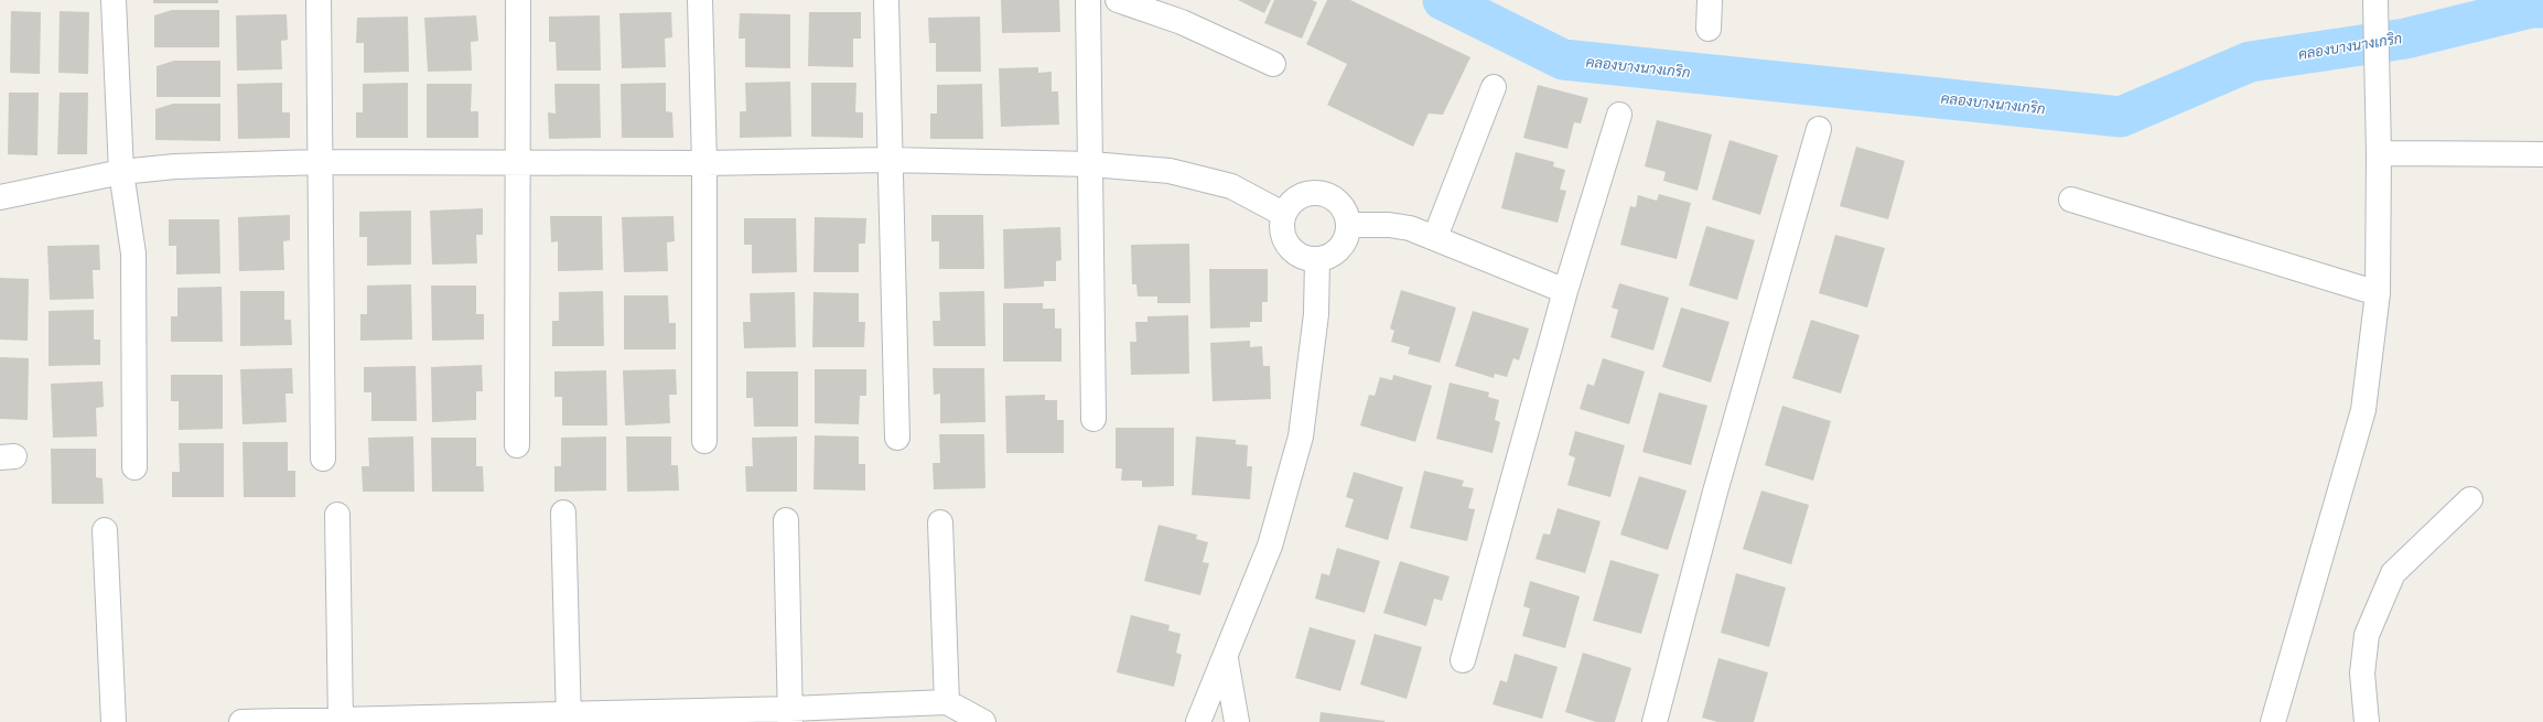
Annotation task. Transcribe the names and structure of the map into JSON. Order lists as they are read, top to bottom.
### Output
{
  "water": ["คลองบางนางเกริก"]
}
